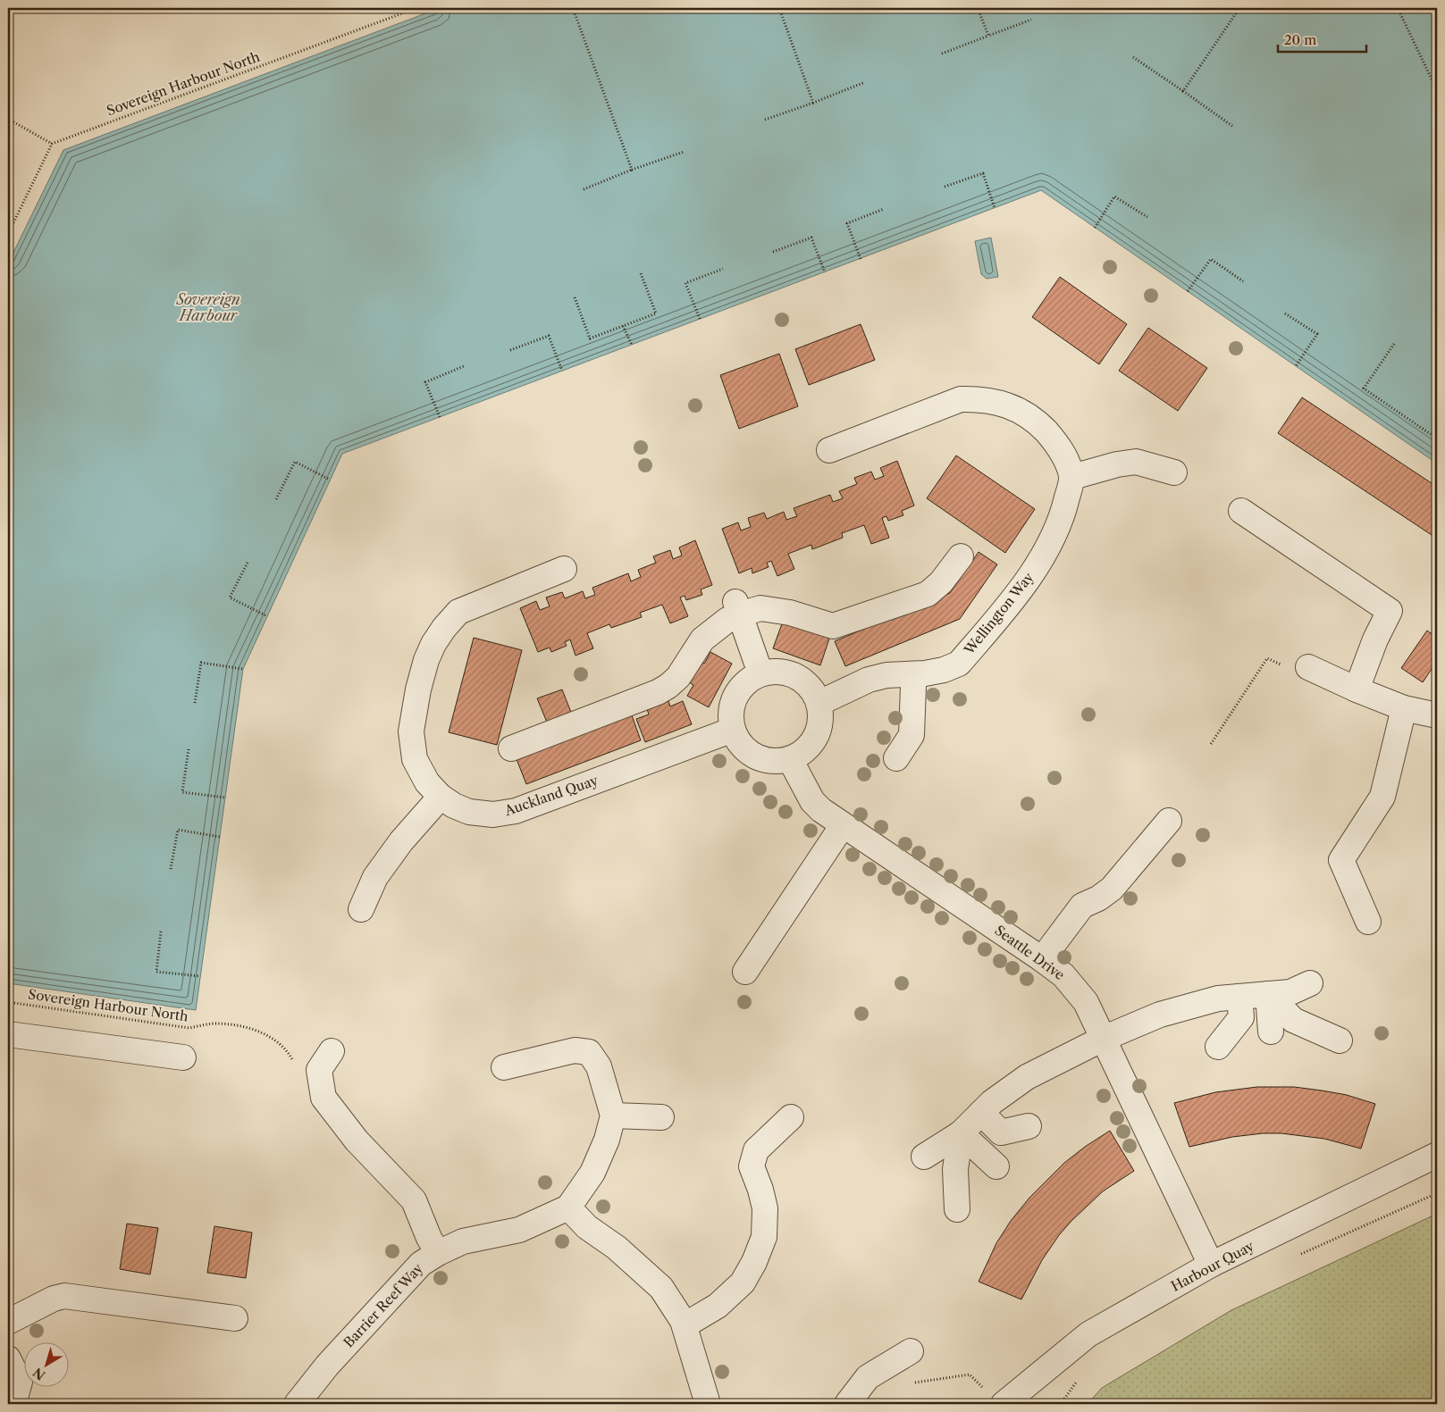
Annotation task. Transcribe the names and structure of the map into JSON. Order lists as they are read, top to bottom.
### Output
{
  "streets": {
    "street": [
      "Wellington Way",
      "Auckland Quay",
      "Seattle Drive",
      "Harbour Quay",
      "Barrier Reef Way"
    ],
    "path": ["Sovereign Harbour North"]
  },
  "crossings": [
    ["Wellington Way", "Auckland Quay"],
    ["Wellington Way", "Seattle Drive"],
    ["Auckland Quay", "Seattle Drive"],
    ["Seattle Drive", "Harbour Quay"]
  ],
  "water": ["Sovereign Harbour"],
  "scale_bar": "20 m",
  "north": "bottom left"
}
